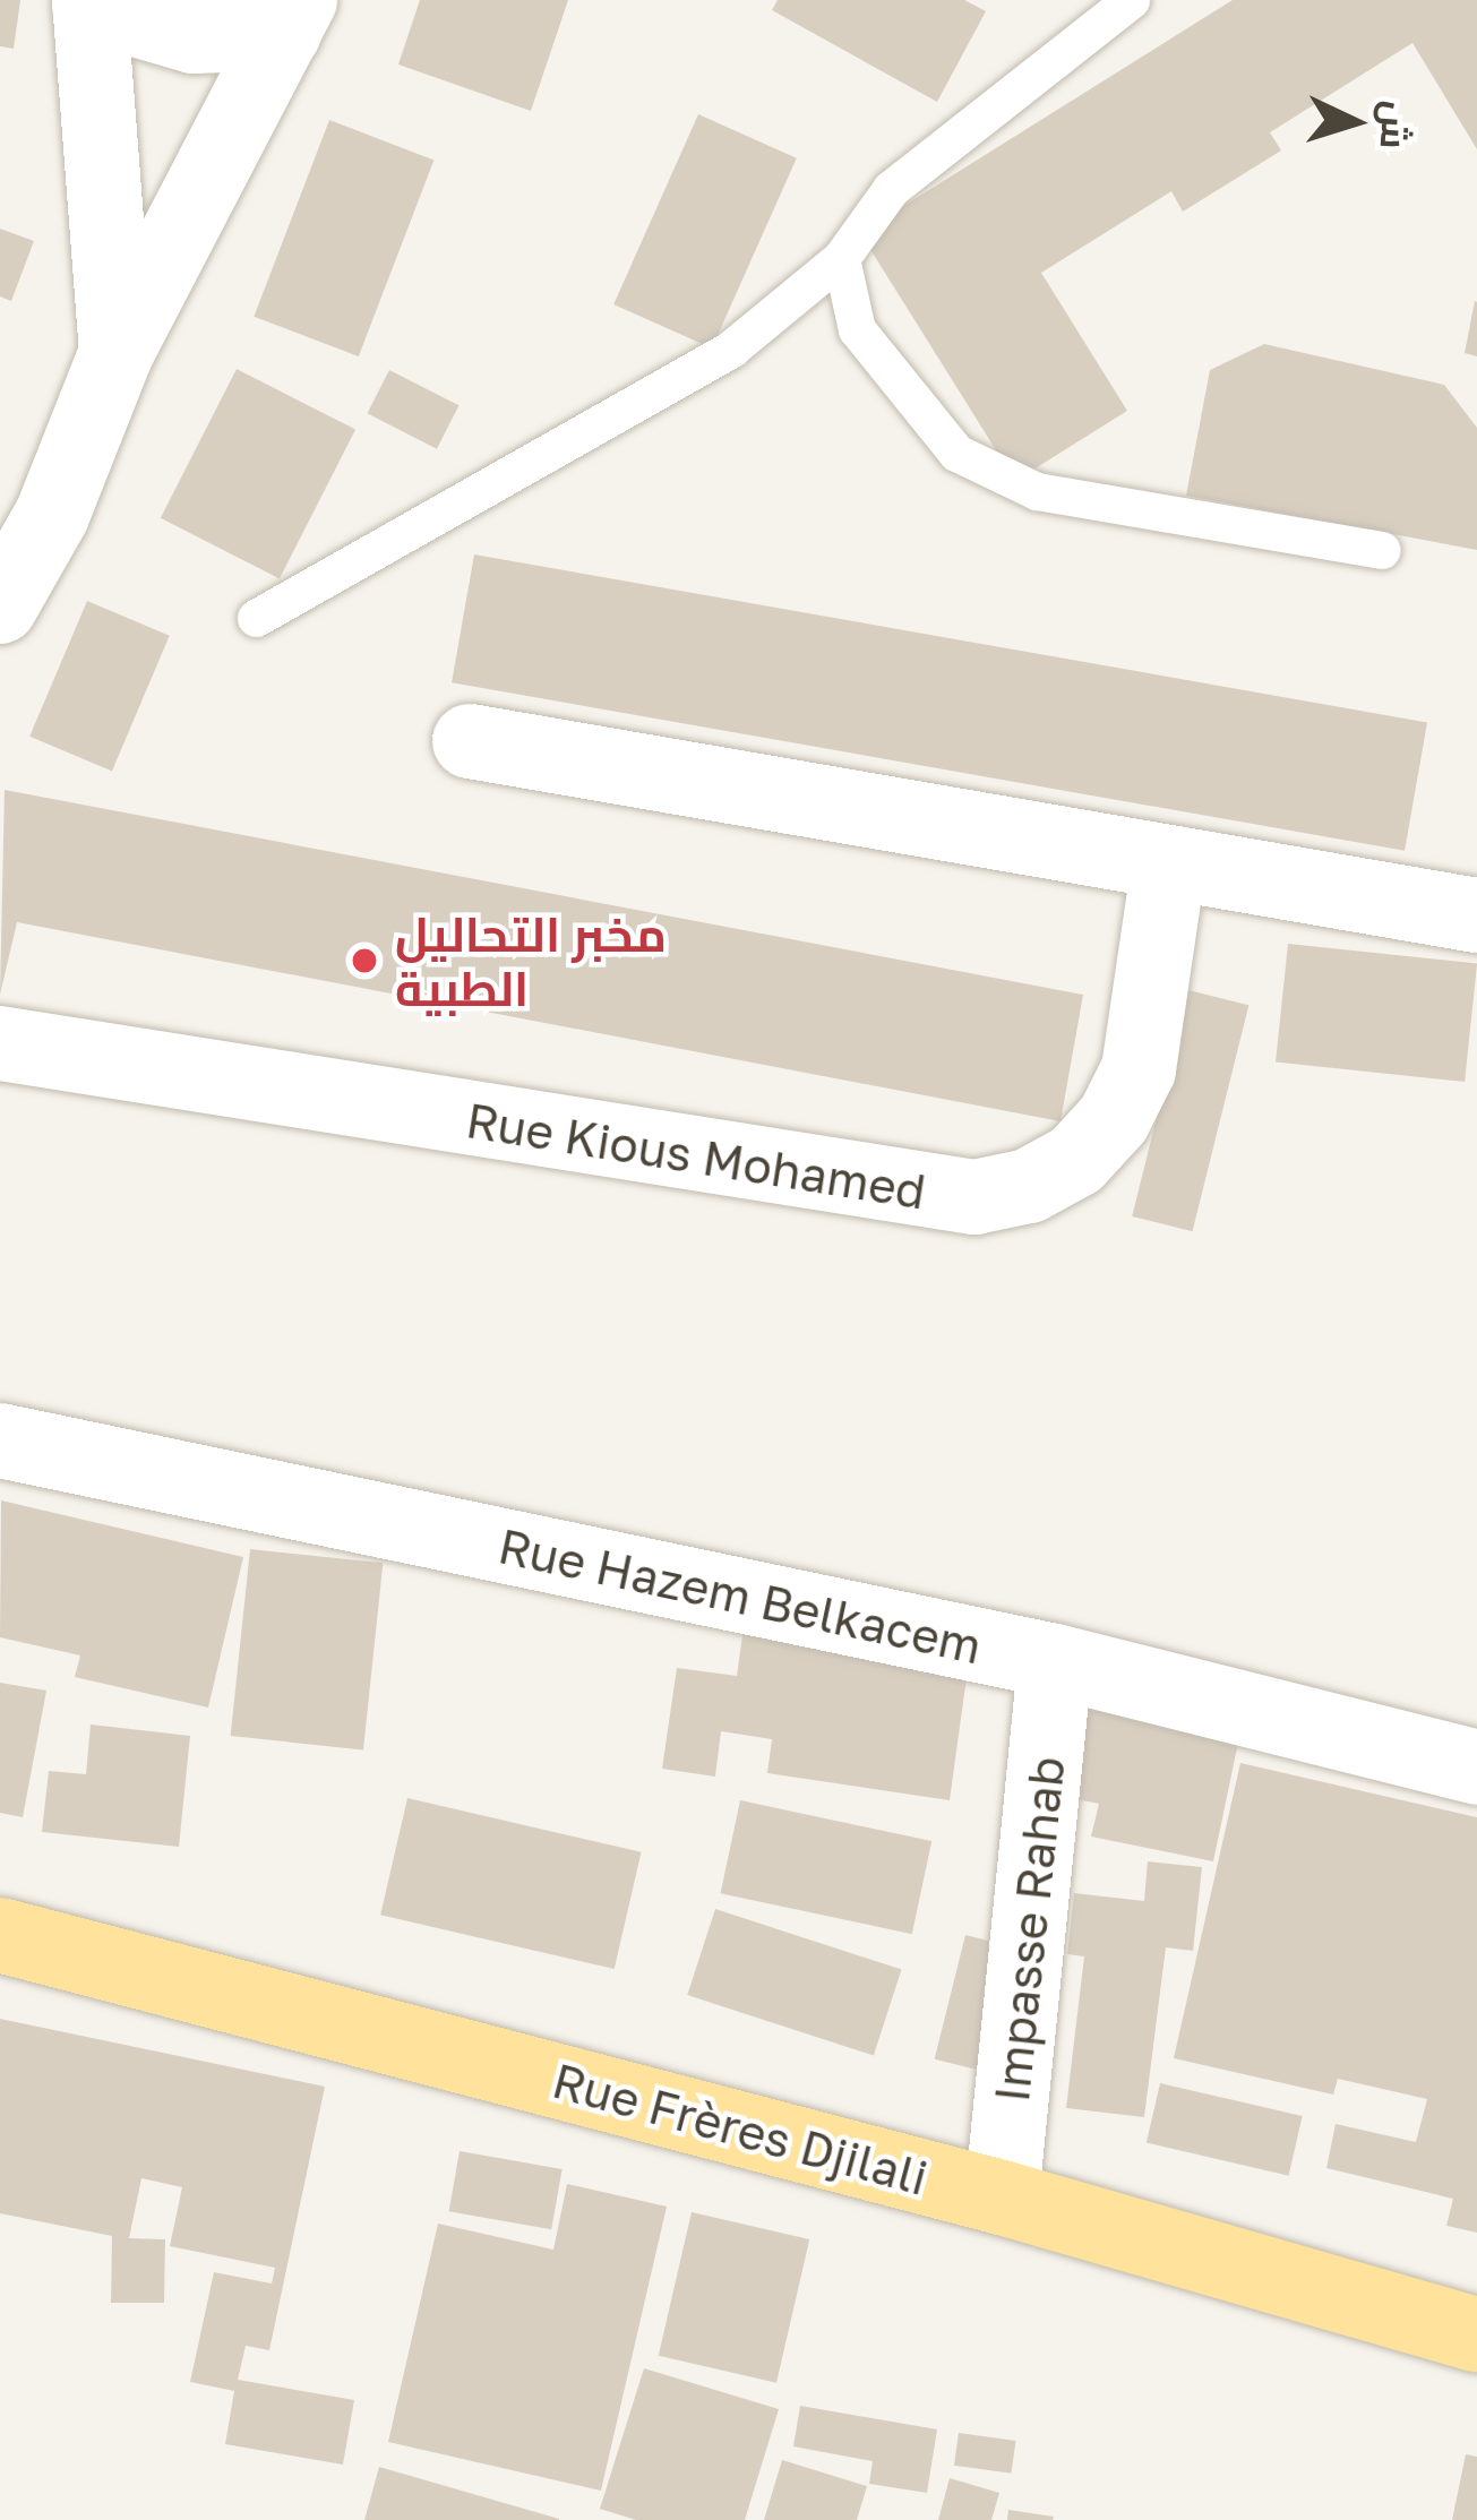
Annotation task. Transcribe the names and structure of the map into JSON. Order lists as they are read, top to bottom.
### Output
{
  "streets": {
    "main road": ["Rue Frères Djilali"],
    "street": ["Rue Kious Mohamed", "Rue Hazem Belkacem", "Impasse Rahab"]
  },
  "crossings": [
    ["Rue Hazem Belkacem", "Impasse Rahab"],
    ["Impasse Rahab", "Rue Frères Djilali"]
  ],
  "places": ["مخبر التحاليل الطبية"],
  "north": "right"
}
